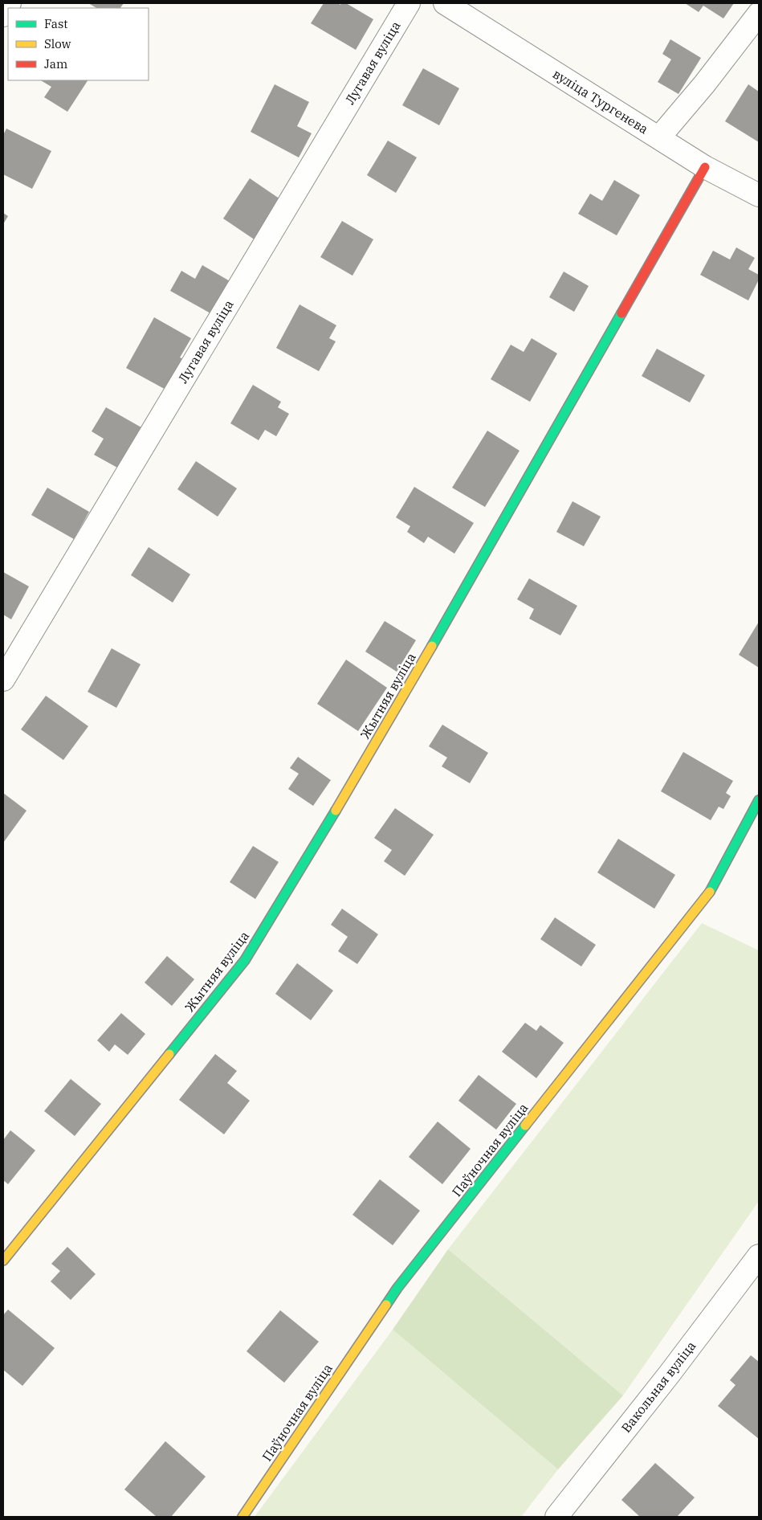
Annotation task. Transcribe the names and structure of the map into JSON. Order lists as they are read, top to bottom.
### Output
{
  "streets": {
    "street": [
      "Лугавая вуліца",
      "вуліца Тургенева",
      "Жытняя вуліца",
      "Паўночная вуліца",
      "Вакольная вуліца"
    ]
  },
  "crossings": [
    ["вуліца Тургенева", "Жытняя вуліца"]
  ],
  "legend": ["Fast", "Slow", "Jam"]
}
